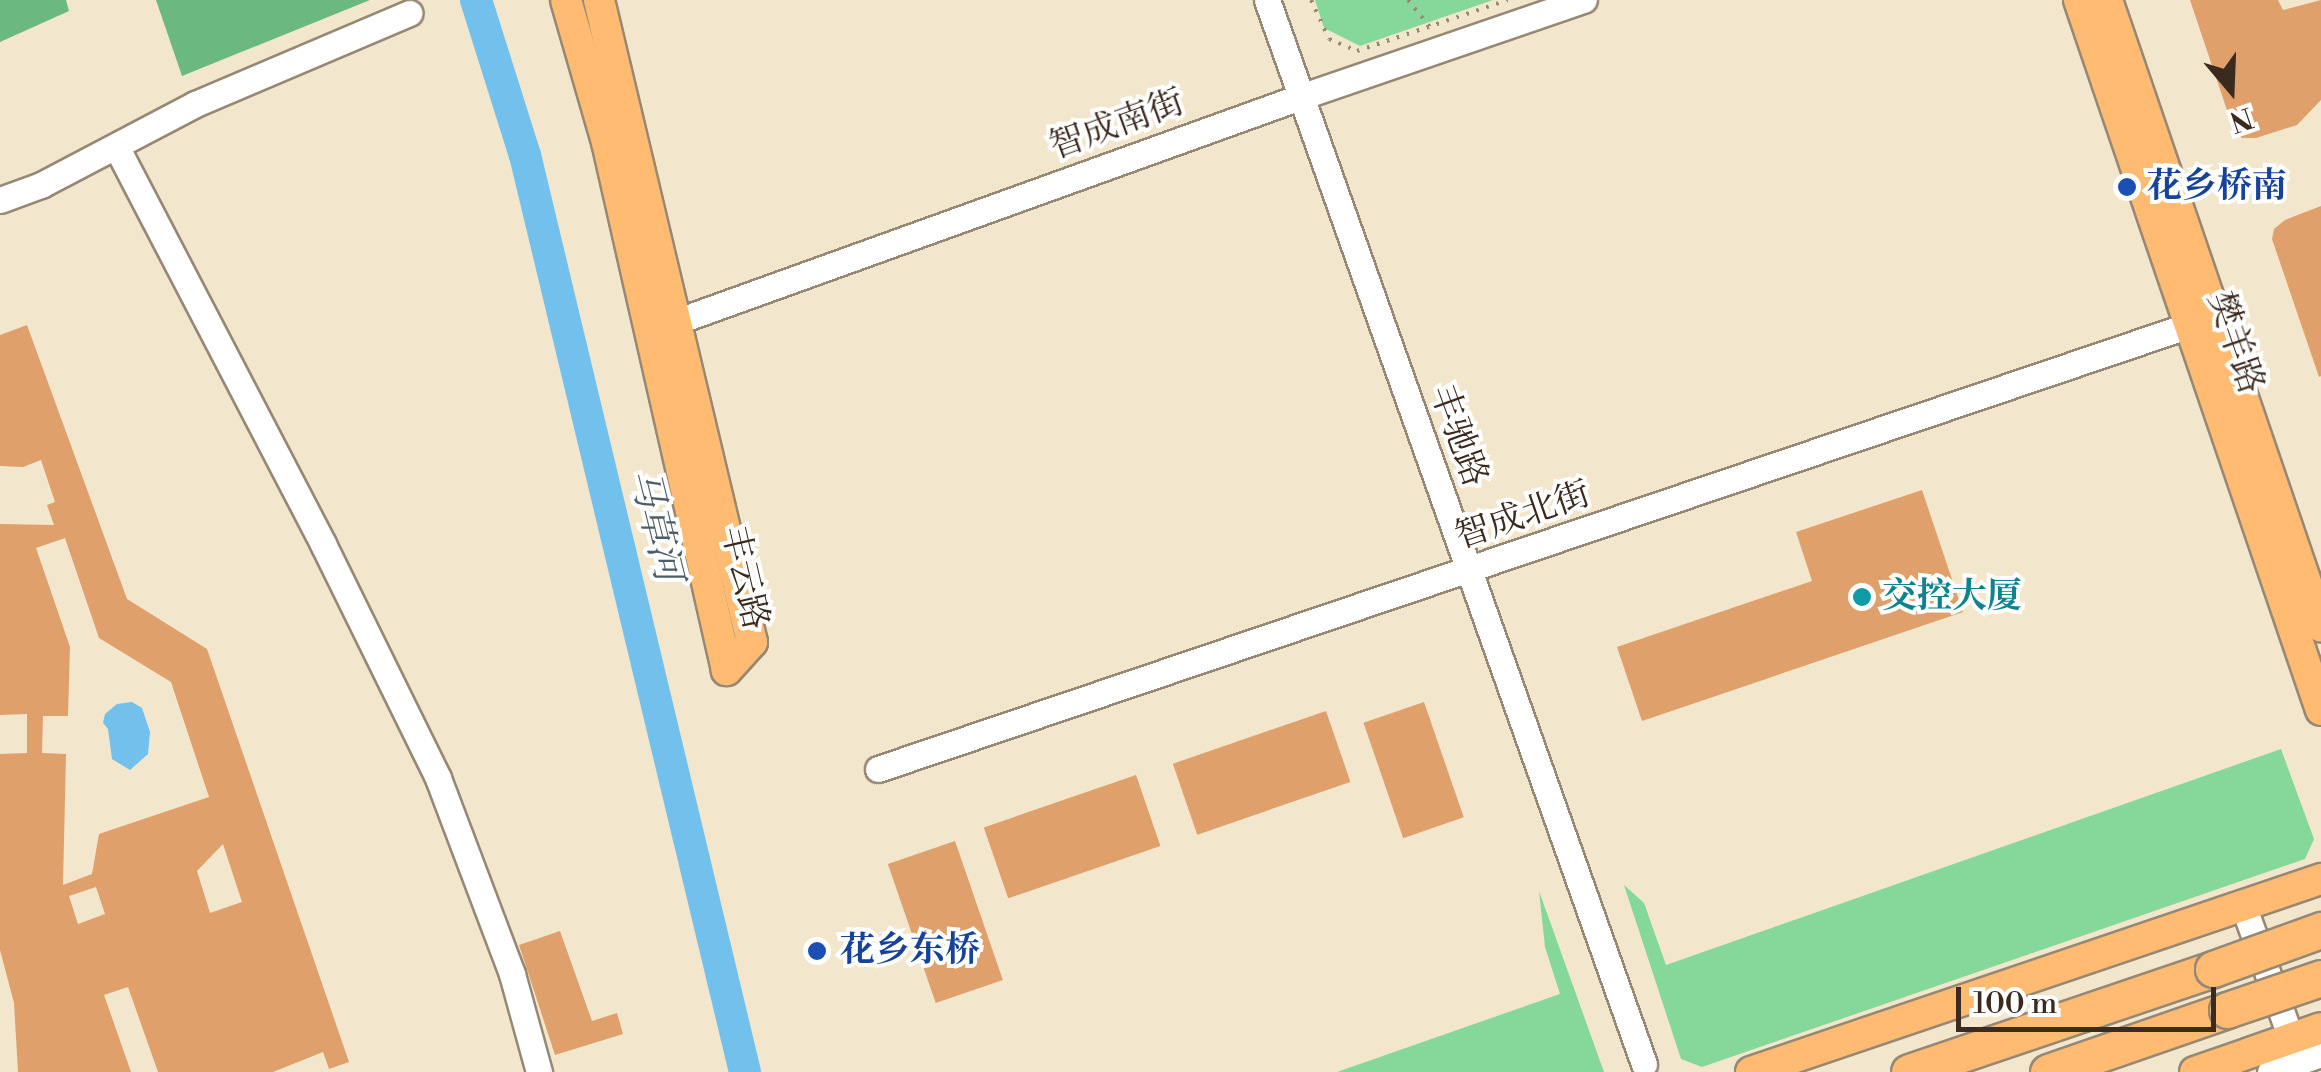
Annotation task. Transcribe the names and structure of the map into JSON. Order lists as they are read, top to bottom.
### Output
{
  "streets": {
    "main road": ["樊羊路", "丰云路"],
    "street": ["智成南街", "丰驰路", "智成北街"]
  },
  "crossings": [
    ["智成南街", "丰驰路"],
    ["智成南街", "丰云路"],
    ["樊羊路", "智成北街"],
    ["丰驰路", "智成北街"]
  ],
  "water": ["马草河"],
  "places": ["花乡桥南", "交控大厦", "花乡东桥"],
  "scale_bar": "100 m",
  "north": "bottom"
}
